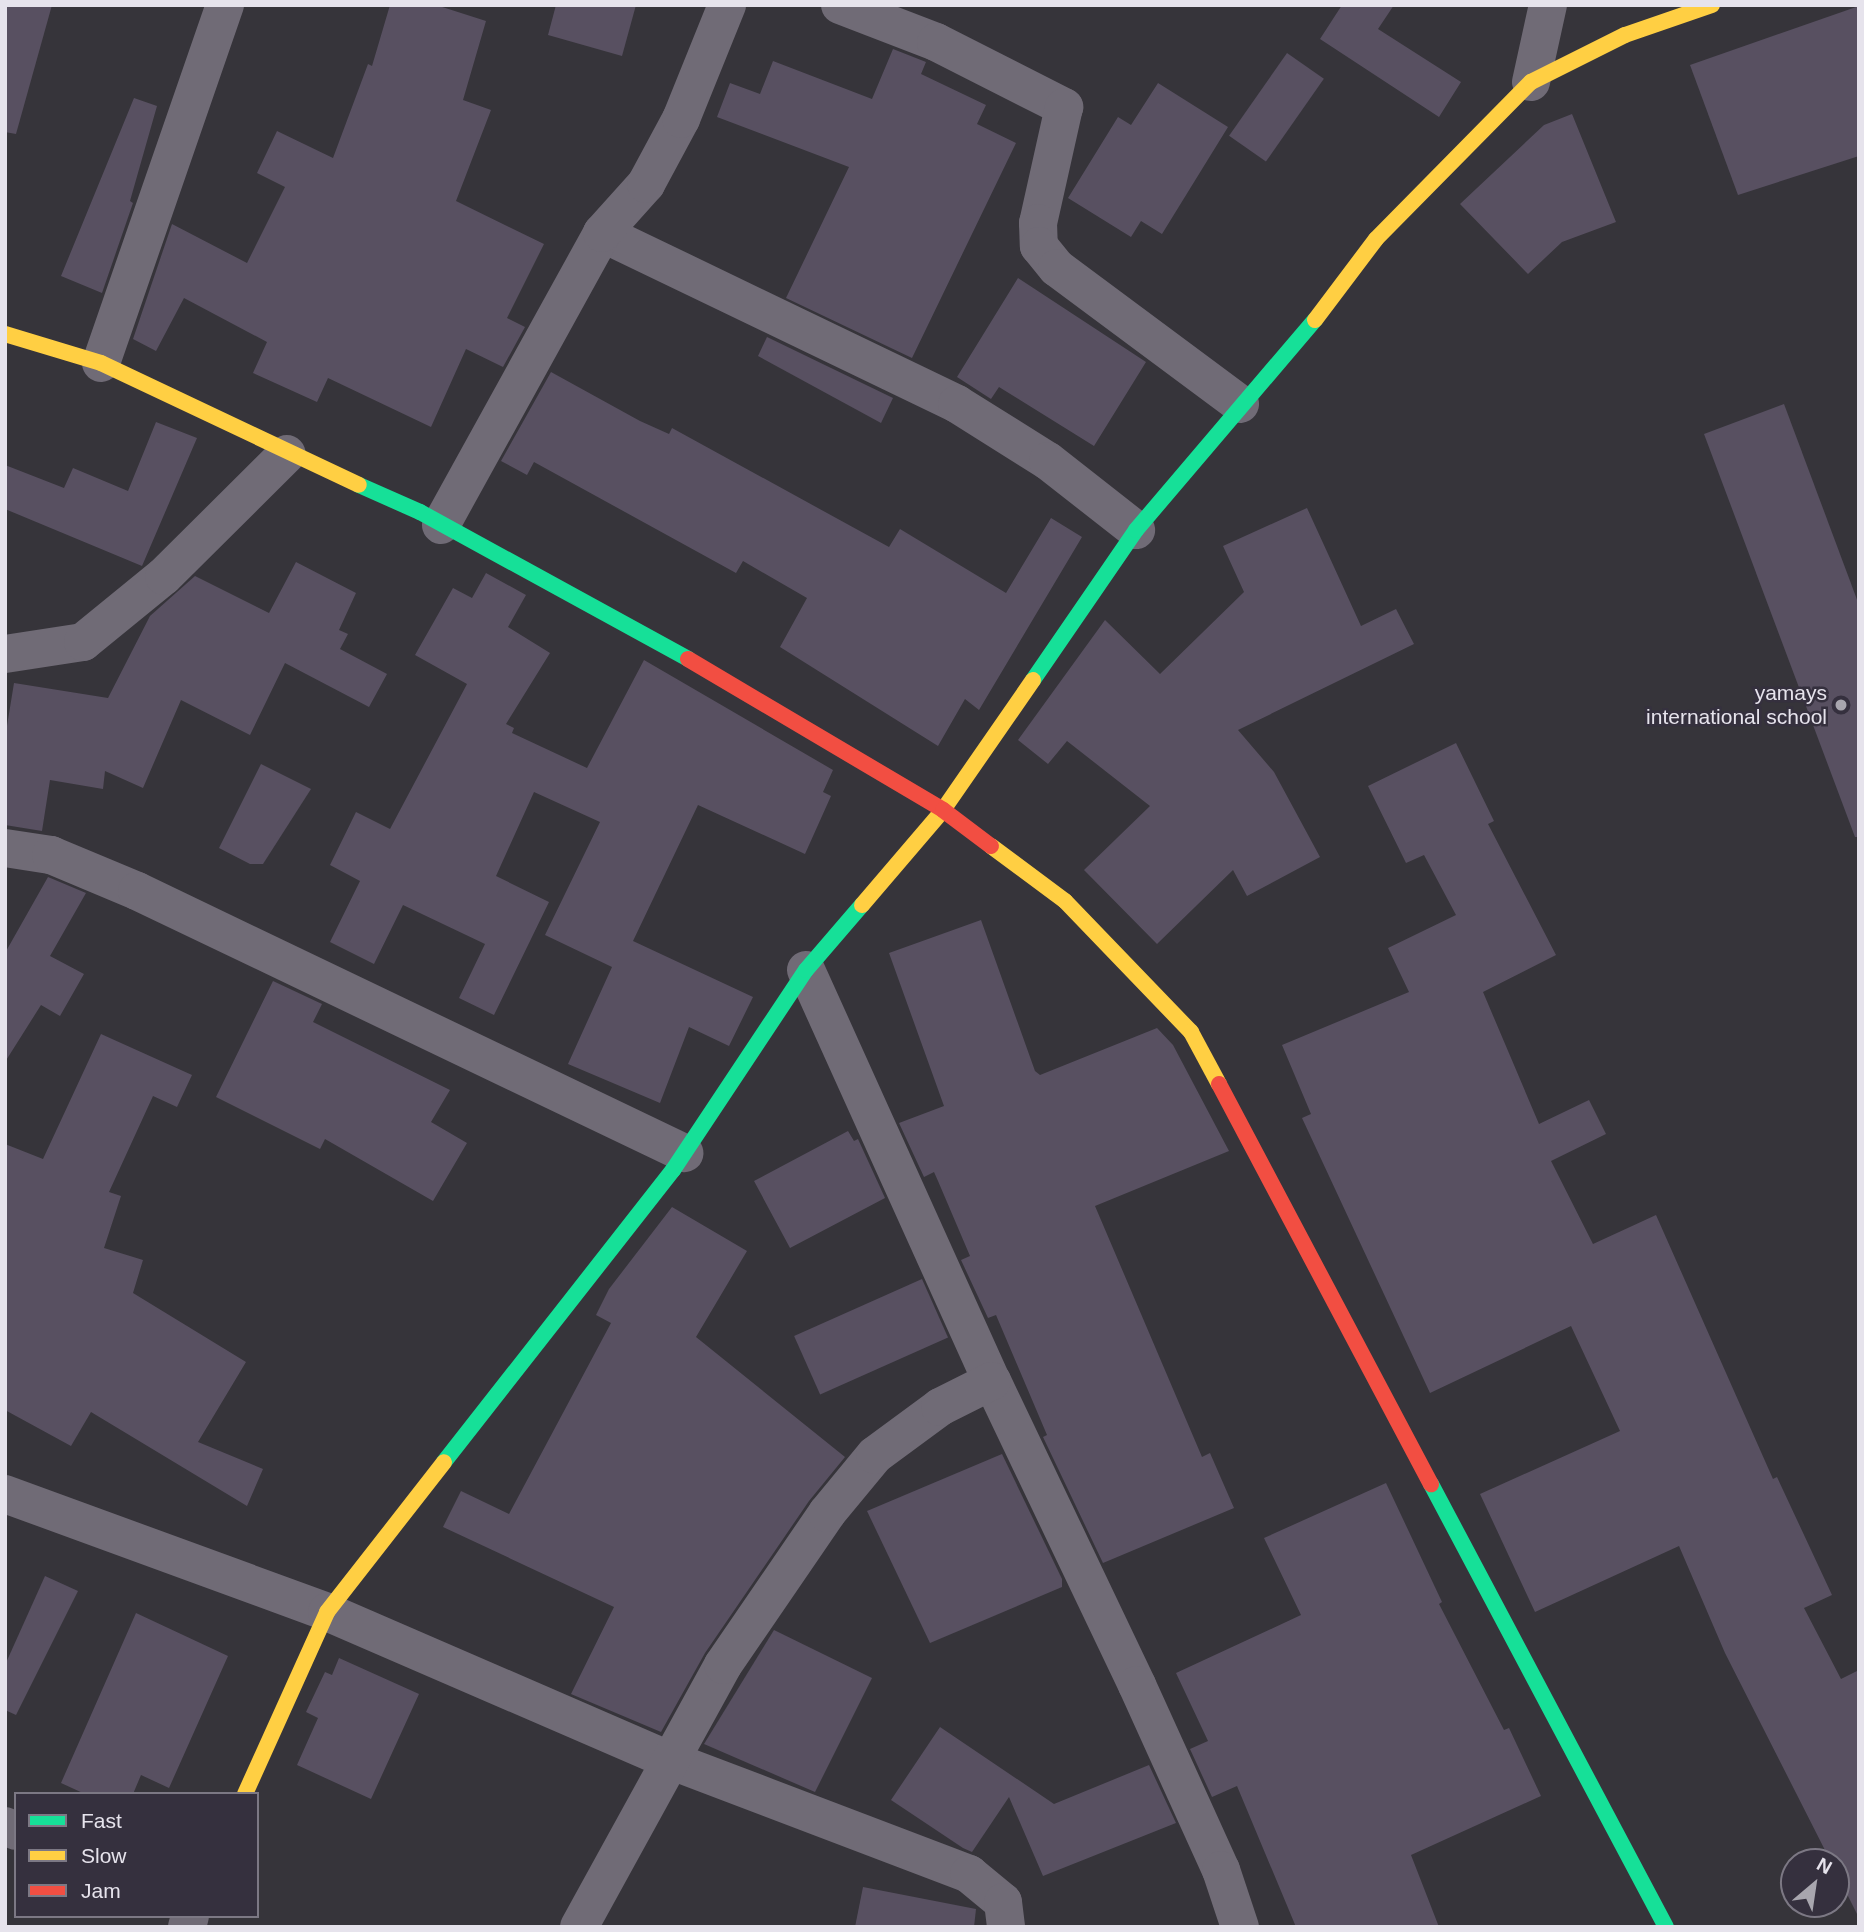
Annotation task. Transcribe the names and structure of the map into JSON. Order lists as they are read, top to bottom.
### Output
{
  "places": ["yamays international school"],
  "legend": ["Fast", "Slow", "Jam"],
  "north": "top right"
}
